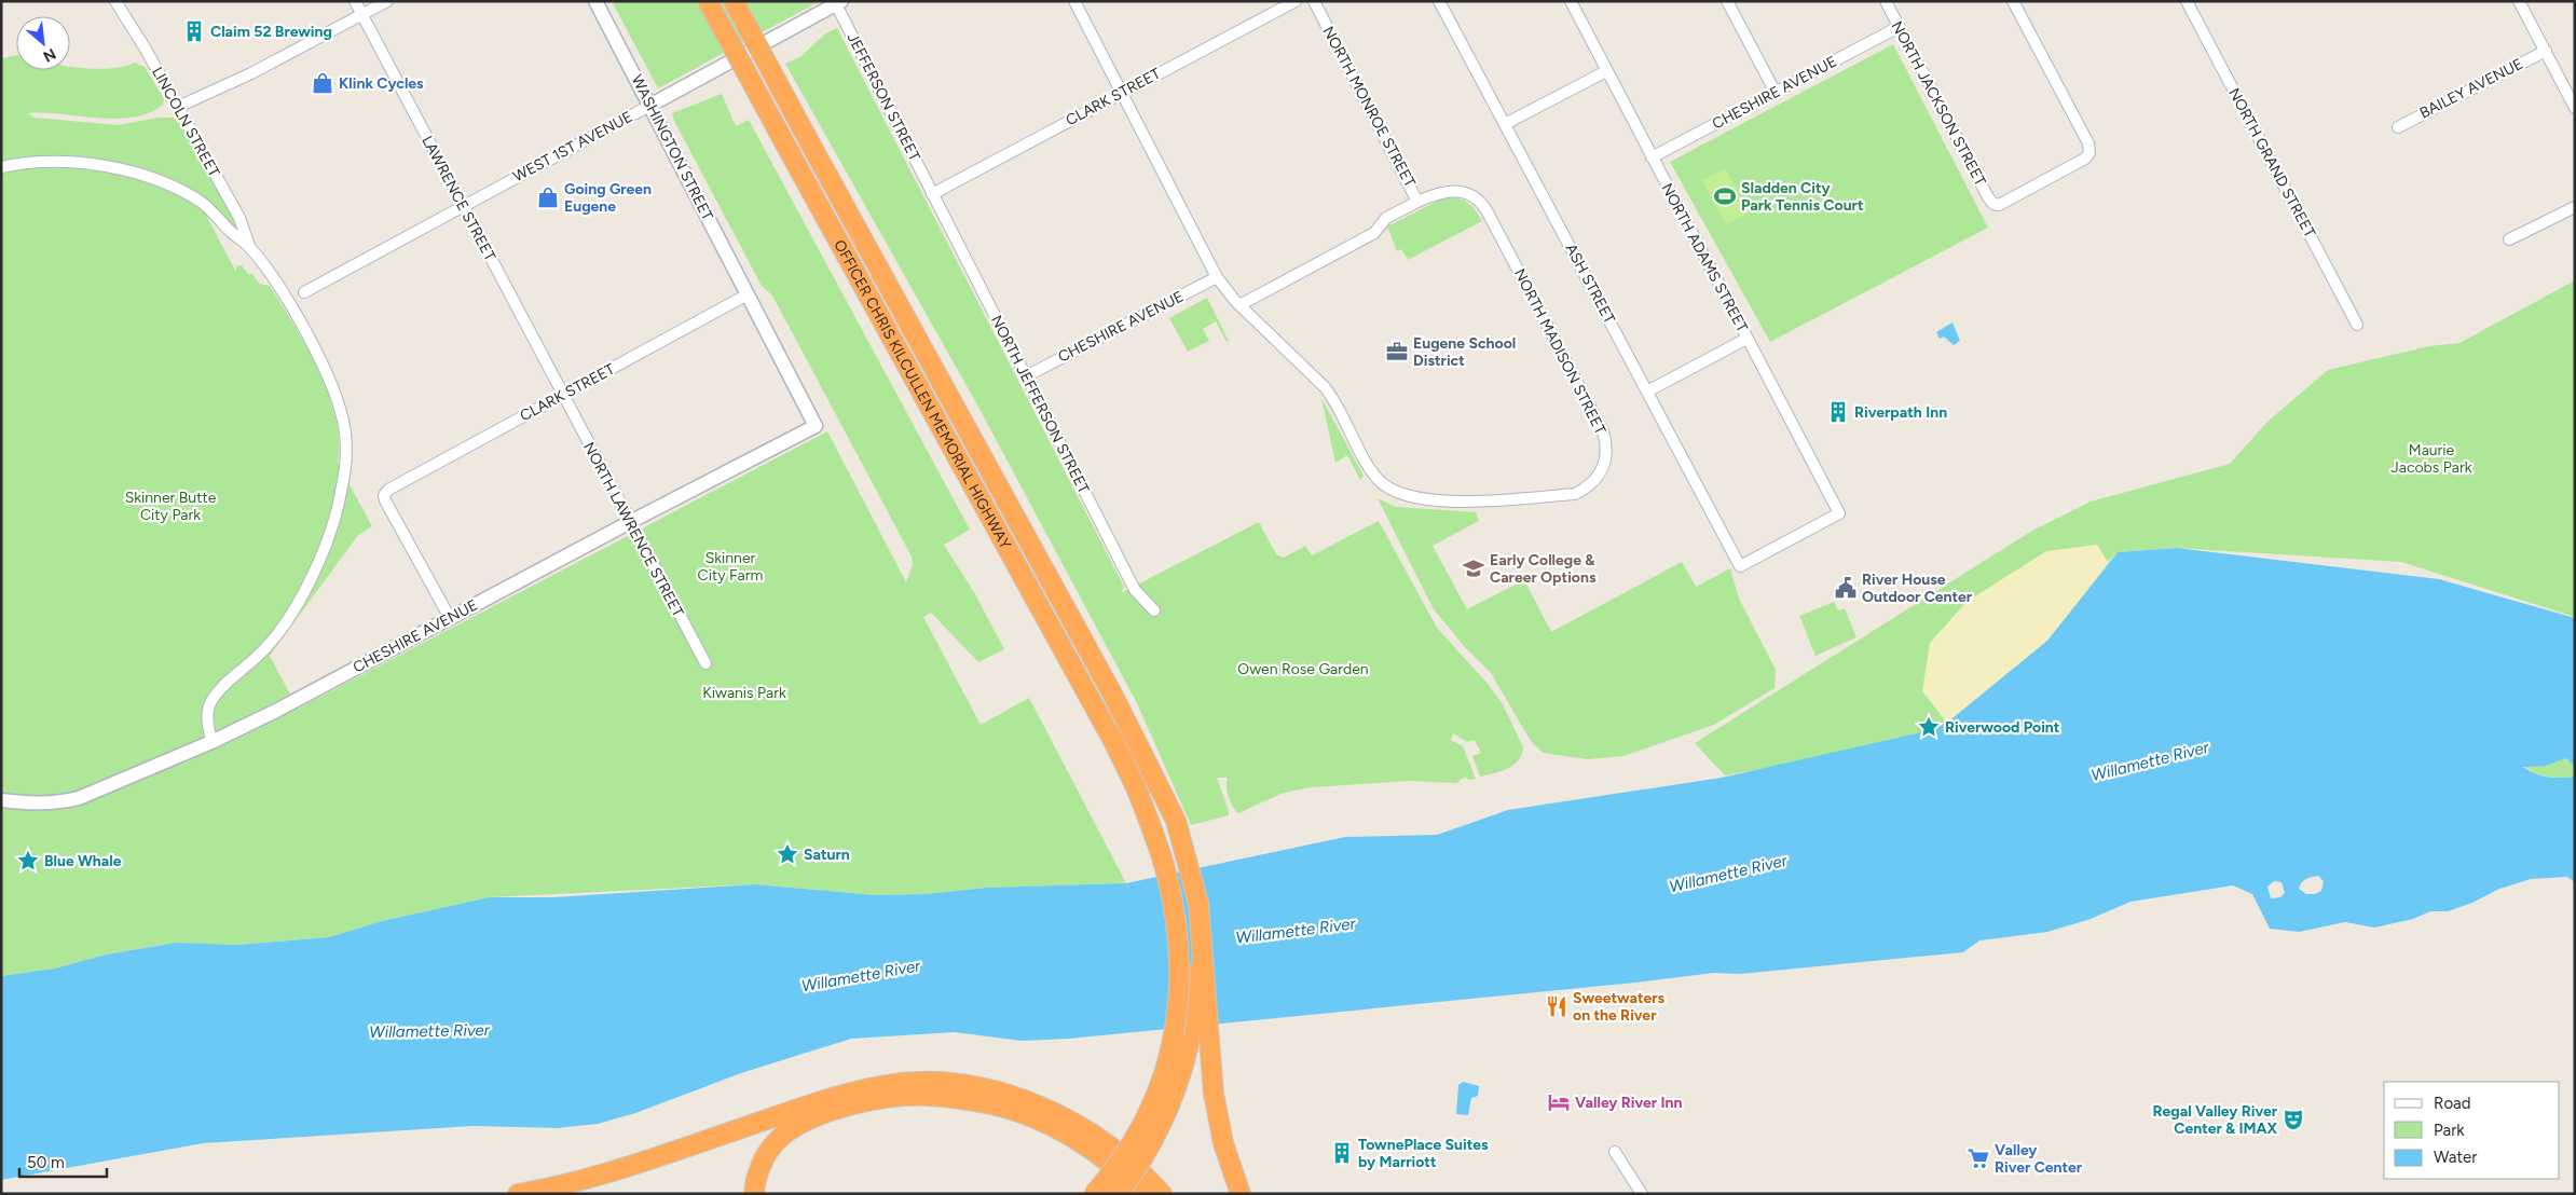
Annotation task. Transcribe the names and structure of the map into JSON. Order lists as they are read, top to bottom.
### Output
{
  "streets": {
    "highway": ["OFFICER CHRIS KILCULLEN MEMORIAL HIGHWAY"],
    "street": [
      "BAILEY AVENUE",
      "CHESHIRE AVENUE",
      "JEFFERSON STREET",
      "CLARK STREET",
      "NORTH JACKSON STREET",
      "NORTH MONROE STREET",
      "LINCOLN STREET",
      "WEST 1ST AVENUE",
      "WASHINGTON STREET",
      "NORTH GRAND STREET",
      "LAWRENCE STREET",
      "NORTH ADAMS STREET",
      "ASH STREET",
      "NORTH MADISON STREET",
      "NORTH JEFFERSON STREET",
      "NORTH LAWRENCE STREET"
    ]
  },
  "crossings": [
    ["CHESHIRE AVENUE", "CLARK STREET"],
    ["CHESHIRE AVENUE", "NORTH JACKSON STREET"],
    ["CHESHIRE AVENUE", "WASHINGTON STREET"],
    ["CHESHIRE AVENUE", "NORTH ADAMS STREET"],
    ["CHESHIRE AVENUE", "NORTH MADISON STREET"],
    ["CHESHIRE AVENUE", "NORTH JEFFERSON STREET"],
    ["CHESHIRE AVENUE", "NORTH LAWRENCE STREET"],
    ["JEFFERSON STREET", "CLARK STREET"],
    ["JEFFERSON STREET", "WEST 1ST AVENUE"],
    ["JEFFERSON STREET", "NORTH JEFFERSON STREET"],
    ["CLARK STREET", "WASHINGTON STREET"],
    ["CLARK STREET", "LAWRENCE STREET"],
    ["CLARK STREET", "NORTH MADISON STREET"],
    ["CLARK STREET", "NORTH JEFFERSON STREET"],
    ["CLARK STREET", "NORTH LAWRENCE STREET"],
    ["NORTH MONROE STREET", "NORTH MADISON STREET"],
    ["WEST 1ST AVENUE", "WASHINGTON STREET"],
    ["WEST 1ST AVENUE", "LAWRENCE STREET"],
    ["LAWRENCE STREET", "NORTH LAWRENCE STREET"],
    ["NORTH ADAMS STREET", "ASH STREET"]
  ],
  "water": ["Willamette River"],
  "parks": [
    "Maurie Jacobs Park",
    "Skinner Butte City Park",
    "Skinner City Farm",
    "Owen Rose Garden",
    "Kiwanis Park"
  ],
  "places": {
    "building": ["Claim 52 Brewing", "Riverpath Inn", "TownePlace Suites by Marriott"],
    "shop": ["Klink Cycles", "Going Green Eugene"],
    "sports": ["Sladden City Park Tennis Court"],
    "office": ["Eugene School District"],
    "school or university": ["Early College & Career Options"],
    "public building": ["River House Outdoor Center"],
    "place": ["Riverwood Point", "Saturn", "Blue Whale"],
    "restaurant": ["Sweetwaters on the River"],
    "hotel": ["Valley River Inn"],
    "theatre": ["Regal Valley River Center & IMAX"],
    "supermarket": ["Valley River Center"]
  },
  "legend": ["Road", "Park", "Water"],
  "scale_bar": "50 m",
  "north": "bottom right"
}
